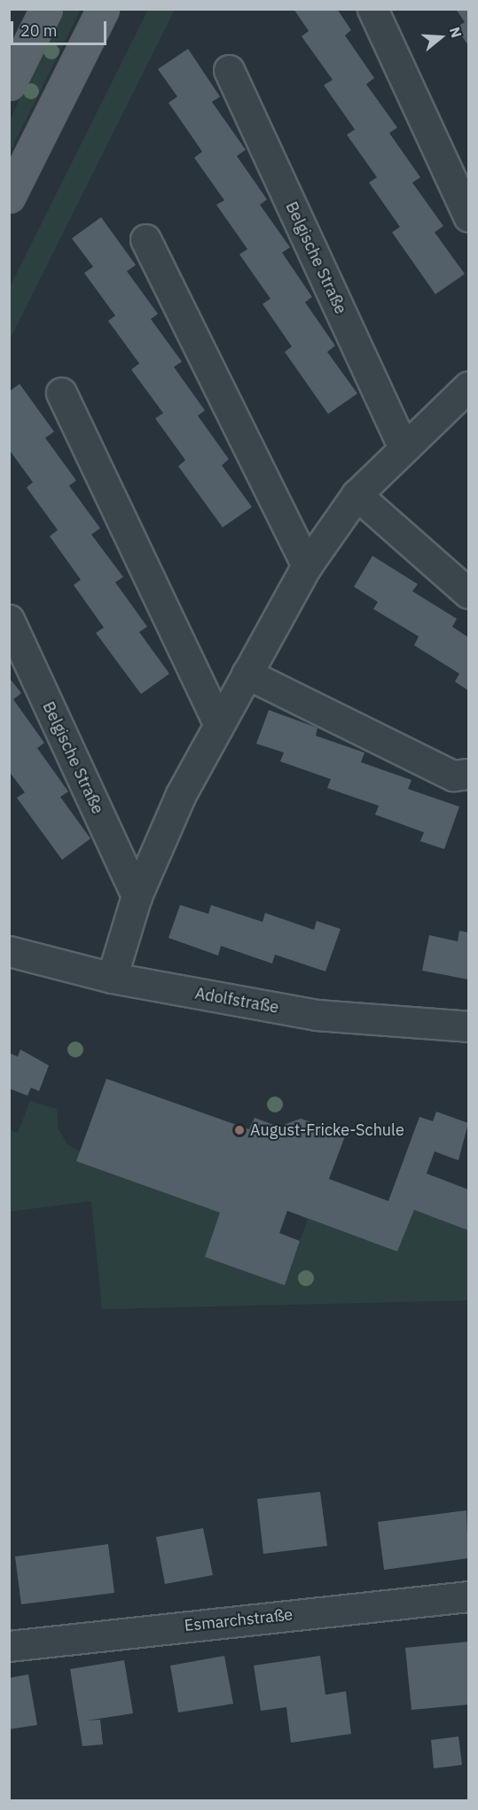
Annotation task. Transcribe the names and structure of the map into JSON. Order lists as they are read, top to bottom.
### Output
{
  "streets": {
    "street": ["Belgische Straße", "Adolfstraße", "Esmarchstraße"]
  },
  "places": ["August-Fricke-Schule"],
  "scale_bar": "20 m",
  "north": "right"
}
